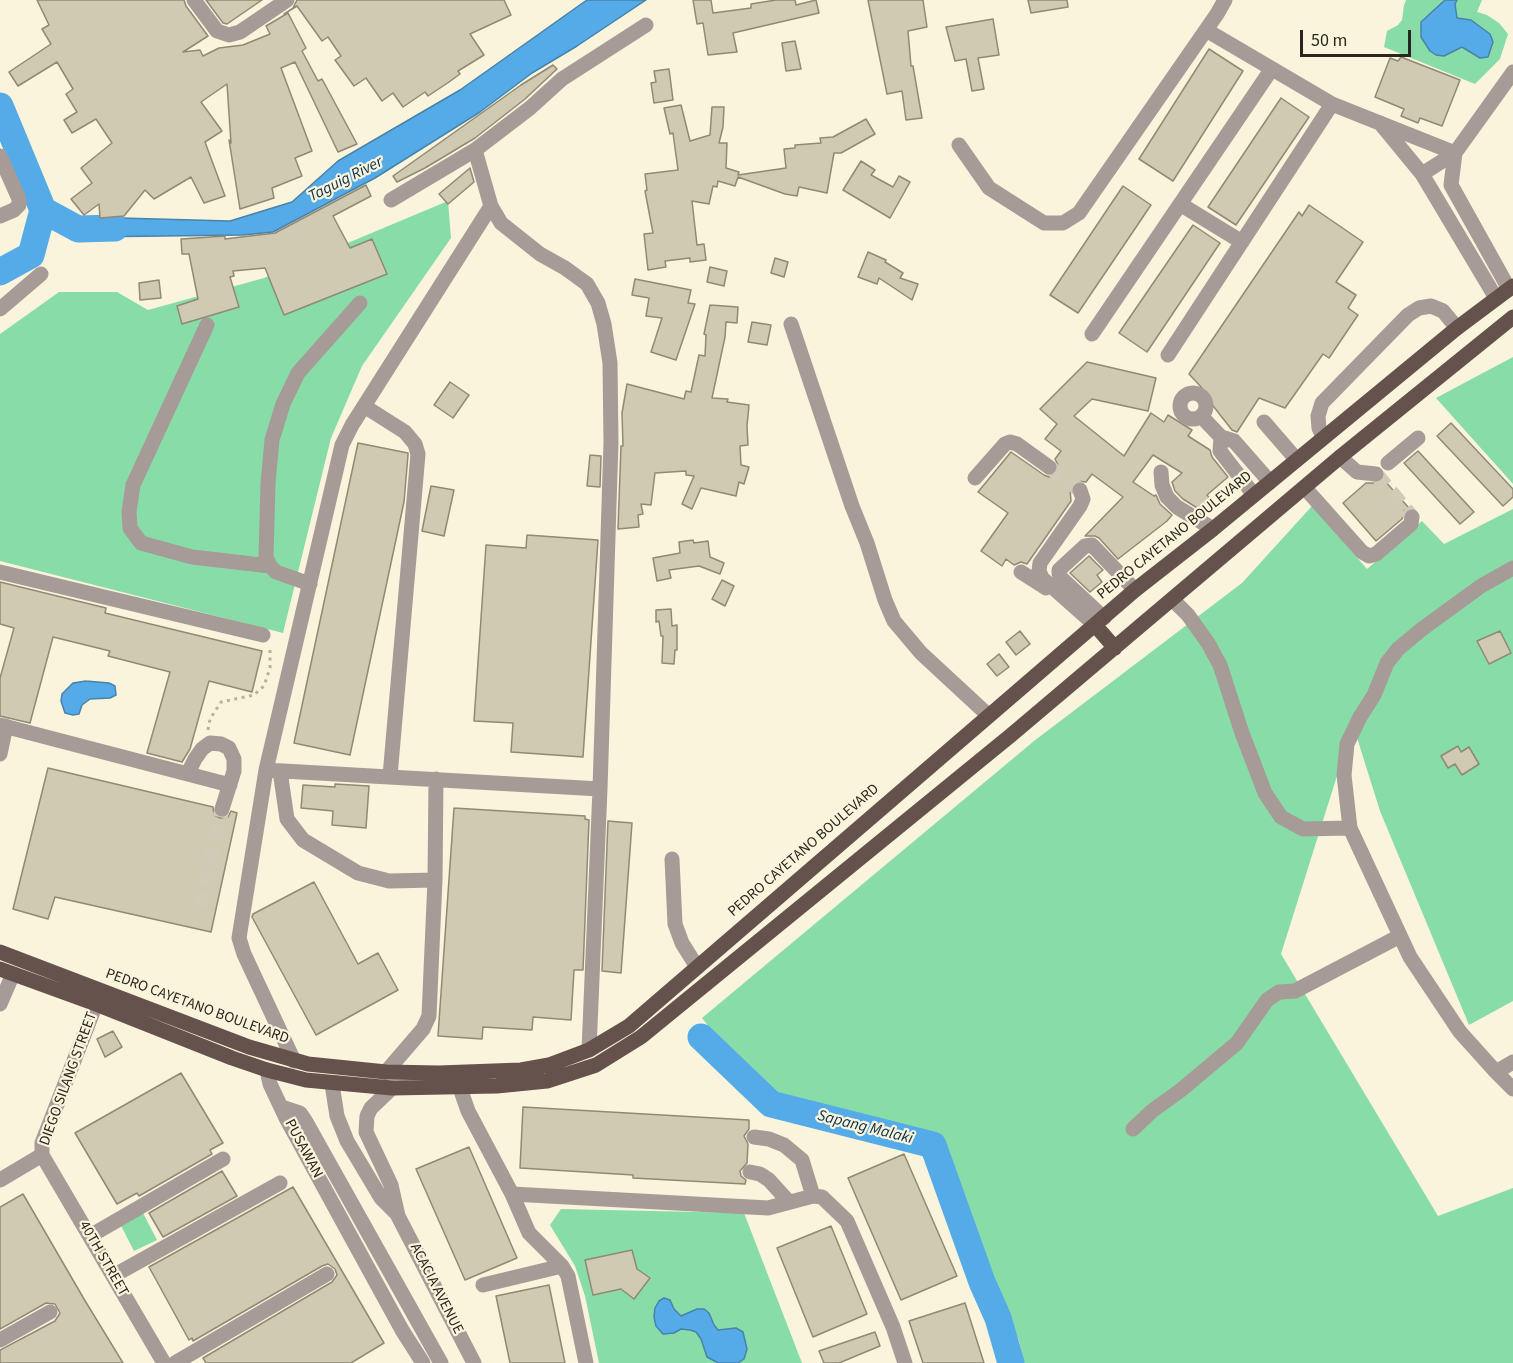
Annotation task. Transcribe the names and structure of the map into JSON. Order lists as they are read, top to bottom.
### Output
{
  "streets": {
    "main road": ["PEDRO CAYETANO BOULEVARD"],
    "street": [
      "DIEGO SILANG STREET",
      "PUSAWAN",
      "40TH STREET",
      "ACACIA AVENUE"
    ]
  },
  "crossings": [
    ["DIEGO SILANG STREET", "40TH STREET"]
  ],
  "water": ["Taguig River", "Sapang Malaki"],
  "scale_bar": "50 m"
}
